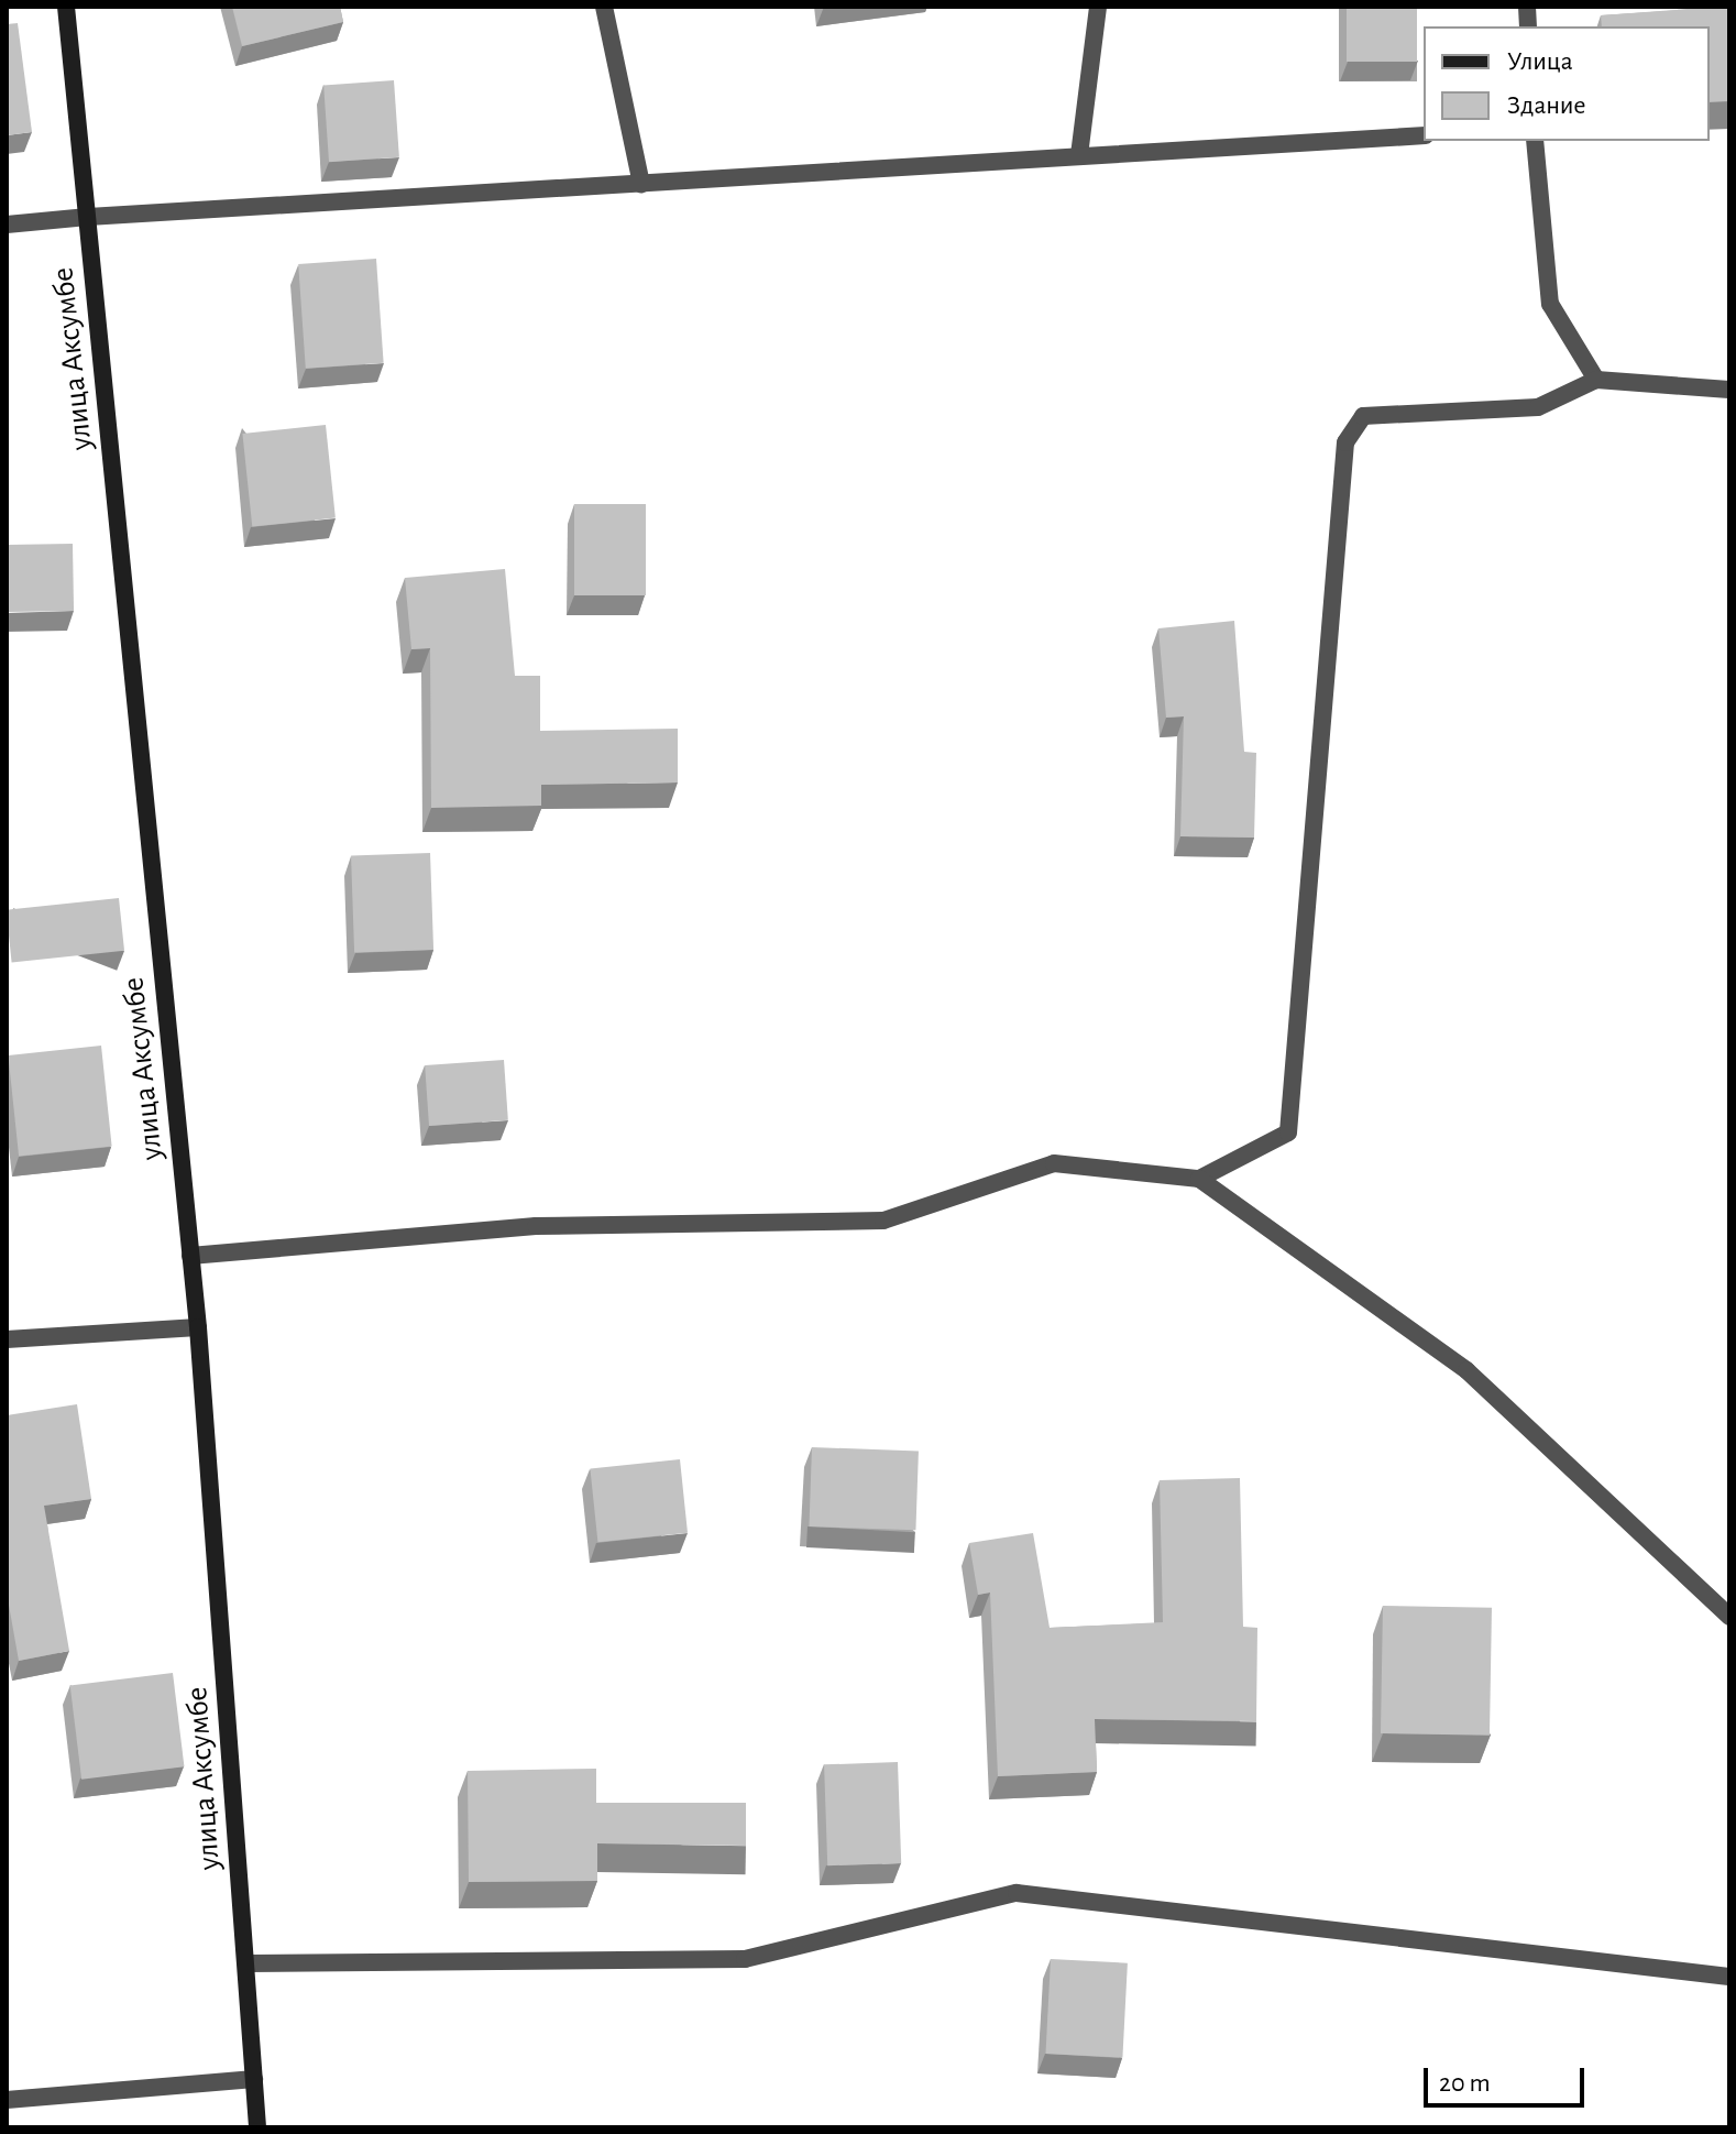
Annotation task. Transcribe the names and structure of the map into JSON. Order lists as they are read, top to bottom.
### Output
{
  "streets": {
    "main road": ["улица Аксумбе"]
  },
  "legend": ["Улица", "Здание"],
  "scale_bar": "20 m"
}
